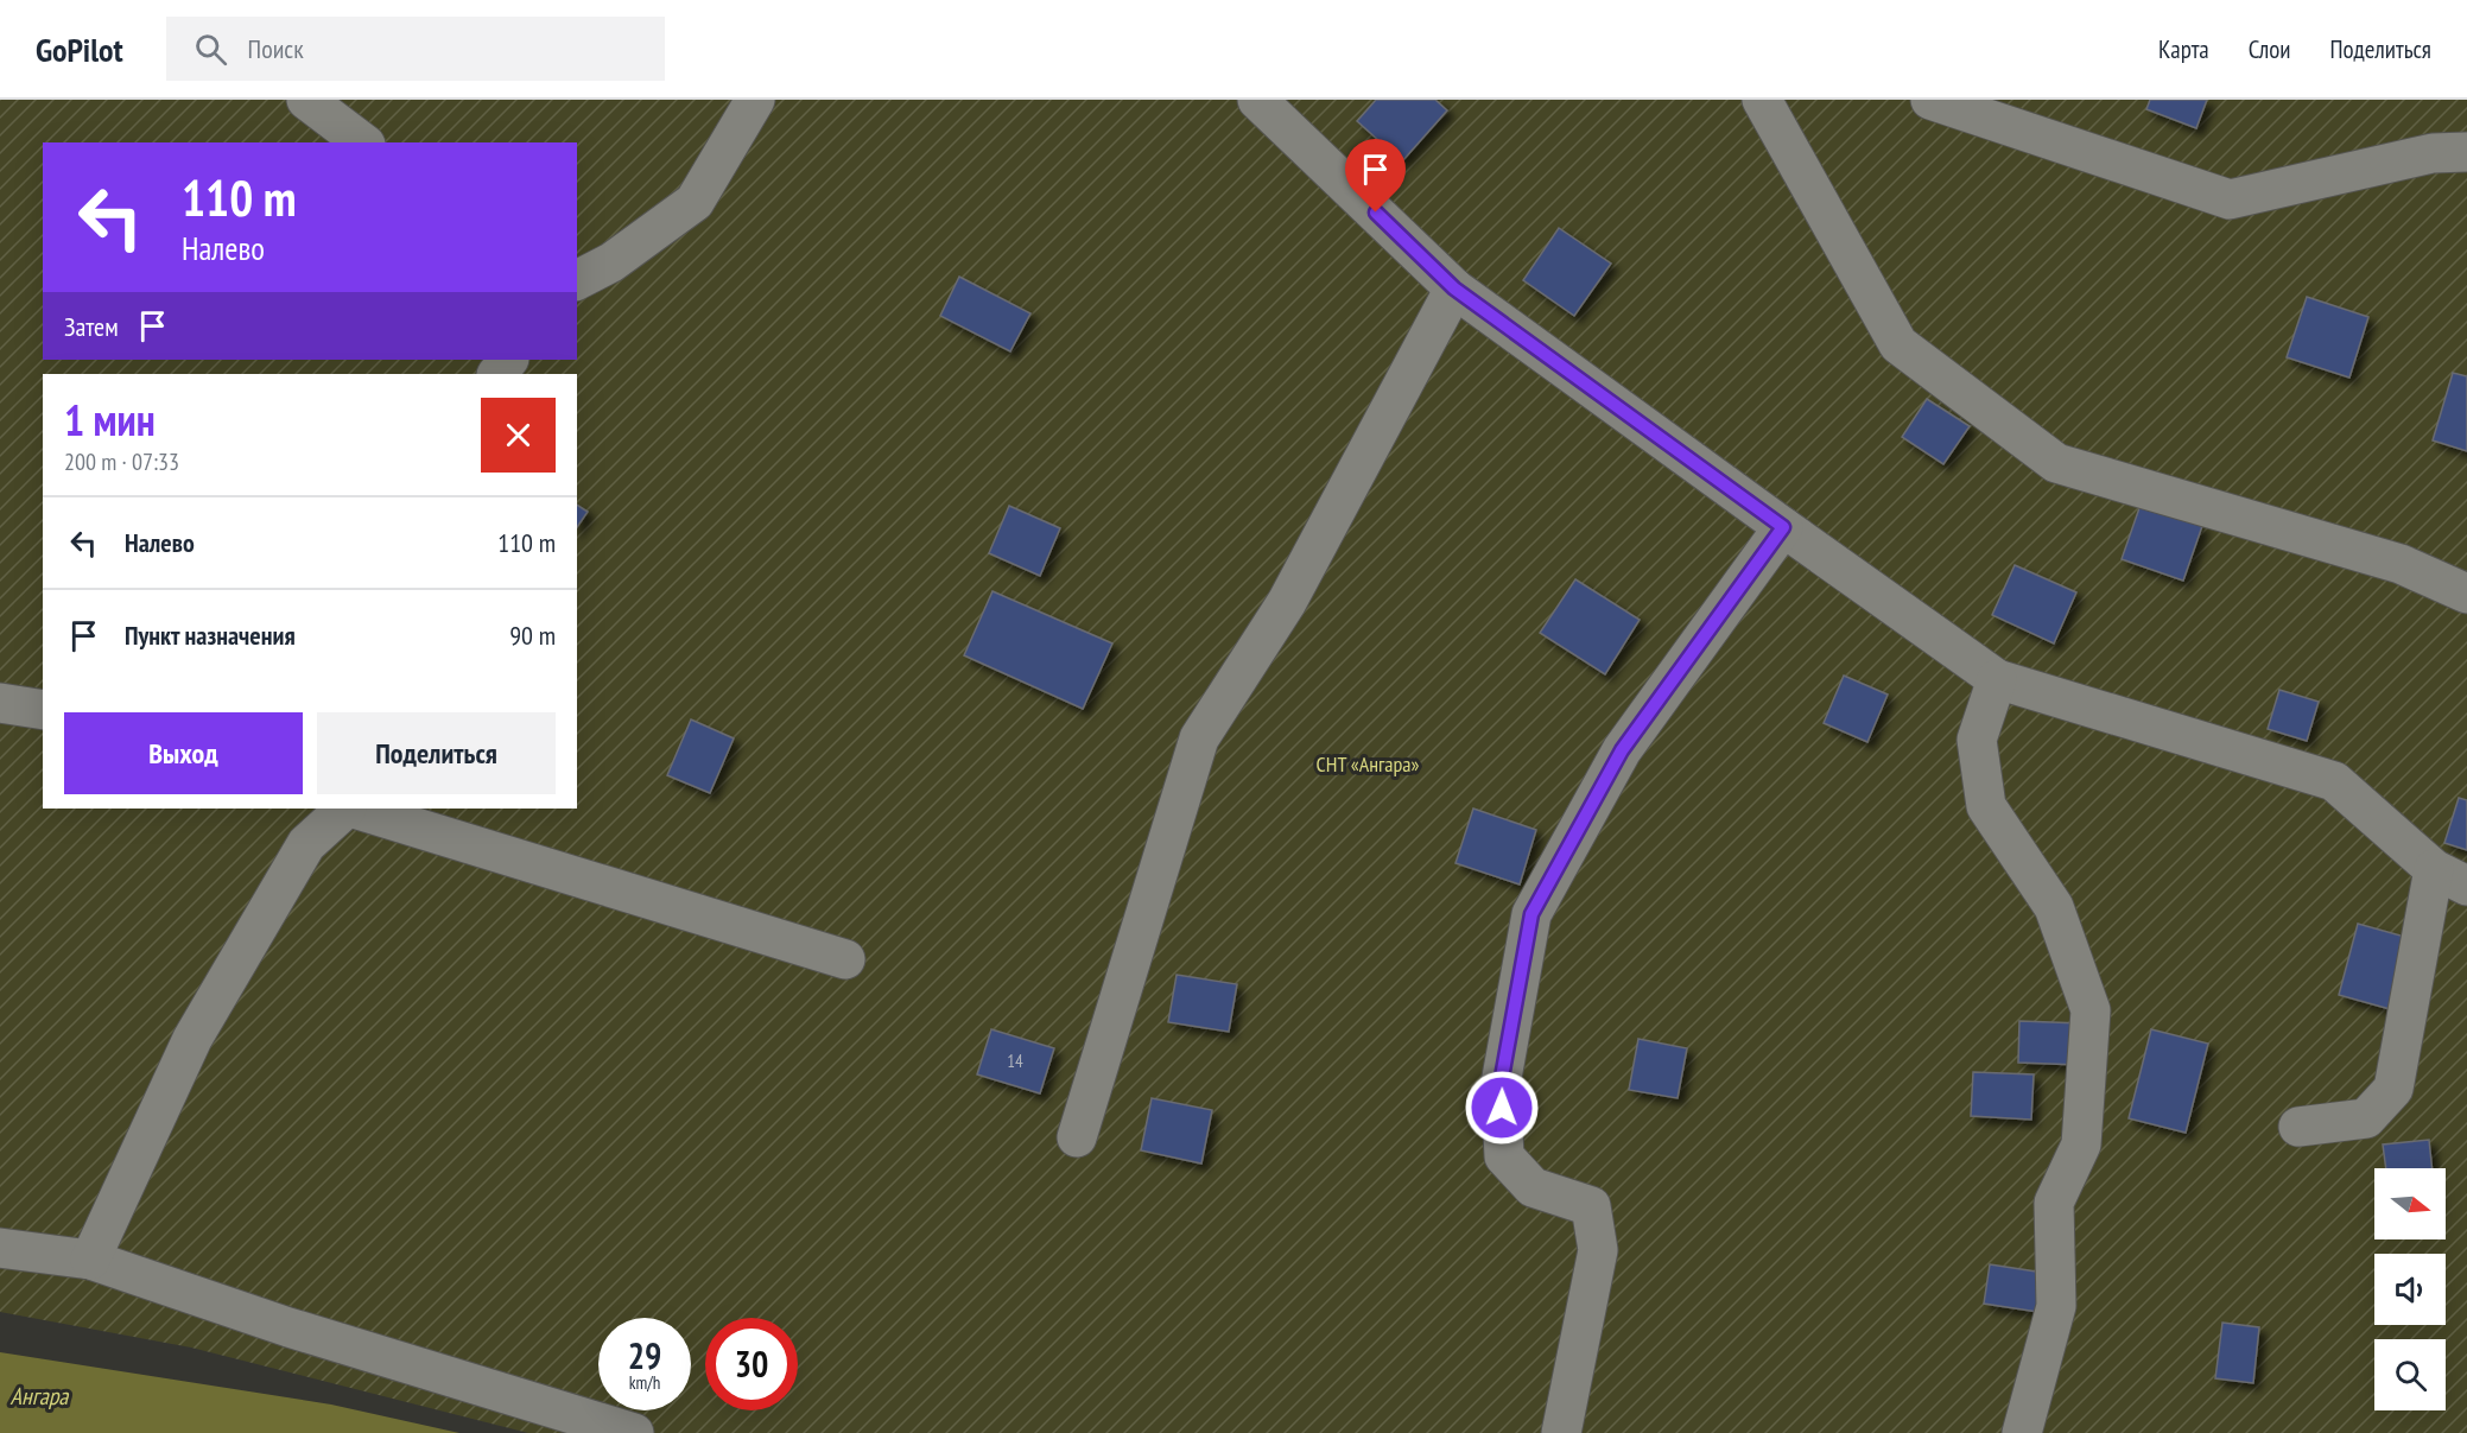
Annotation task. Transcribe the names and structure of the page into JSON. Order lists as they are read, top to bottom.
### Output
{
  "water": ["Ангара"],
  "parks": ["СНТ «Ангара»"],
  "house_numbers": ["14"],
  "north": "right",
  "page": {
    "header": "GoPilot",
    "search": "Поиск",
    "nav": ["Карта", "Слои", "Поделиться"],
    "turn": ["110 m", "Налево"],
    "then": "Затем",
    "heading": ["1 мин", "200 m · 07:33"],
    "list": [
      {
        "name": "Налево",
        "value": "110 m"
      },
      {
        "name": "Пункт назначения",
        "value": "90 m"
      }
    ],
    "buttons": ["Выход", "Поделиться"],
    "speed": "29 km/h",
    "limit": "30"
  }
}
